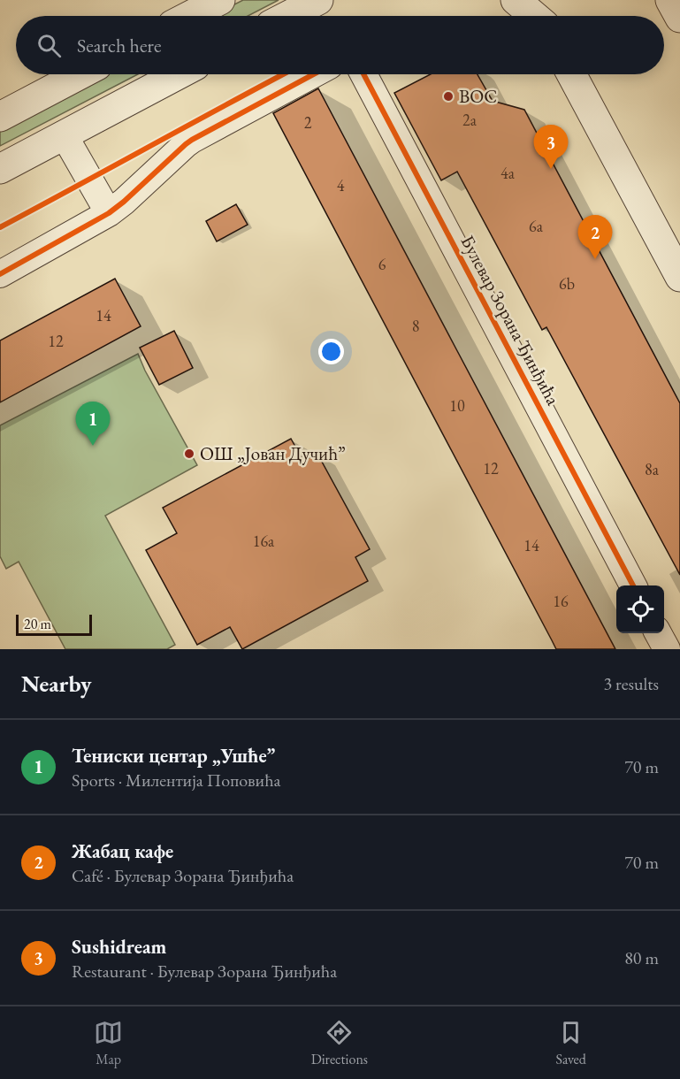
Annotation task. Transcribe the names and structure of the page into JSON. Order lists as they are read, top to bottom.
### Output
{
  "streets": {
    "street": ["Булевар Зорана Ђинђића"]
  },
  "places": ["BOC", "ОШ „Јован Дучић”"],
  "house_numbers": [
    "2a",
    "2",
    "4a",
    "4",
    "6a",
    "6",
    "6b",
    "14",
    "8",
    "12",
    "10",
    "12",
    "8a",
    "16a",
    "14",
    "16"
  ],
  "scale_bar": "20 m",
  "page": {
    "search": "Search here",
    "pins": ["3", "2", "1"],
    "scale": "20 m",
    "heading": ["Nearby", "3 results"],
    "list": [
      {
        "mark": "1",
        "name": "Тениски центар „Ушће”",
        "note": "Sports · Милентија Поповића",
        "value": "70 m"
      },
      {
        "mark": "2",
        "name": "Жабац кафе",
        "note": "Café · Булевар Зорана Ђинђића",
        "value": "70 m"
      },
      {
        "mark": "3",
        "name": "Sushidream",
        "note": "Restaurant · Булевар Зорана Ђинђића",
        "value": "80 m"
      }
    ],
    "nav": ["Map", "Directions", "Saved"]
  }
}
